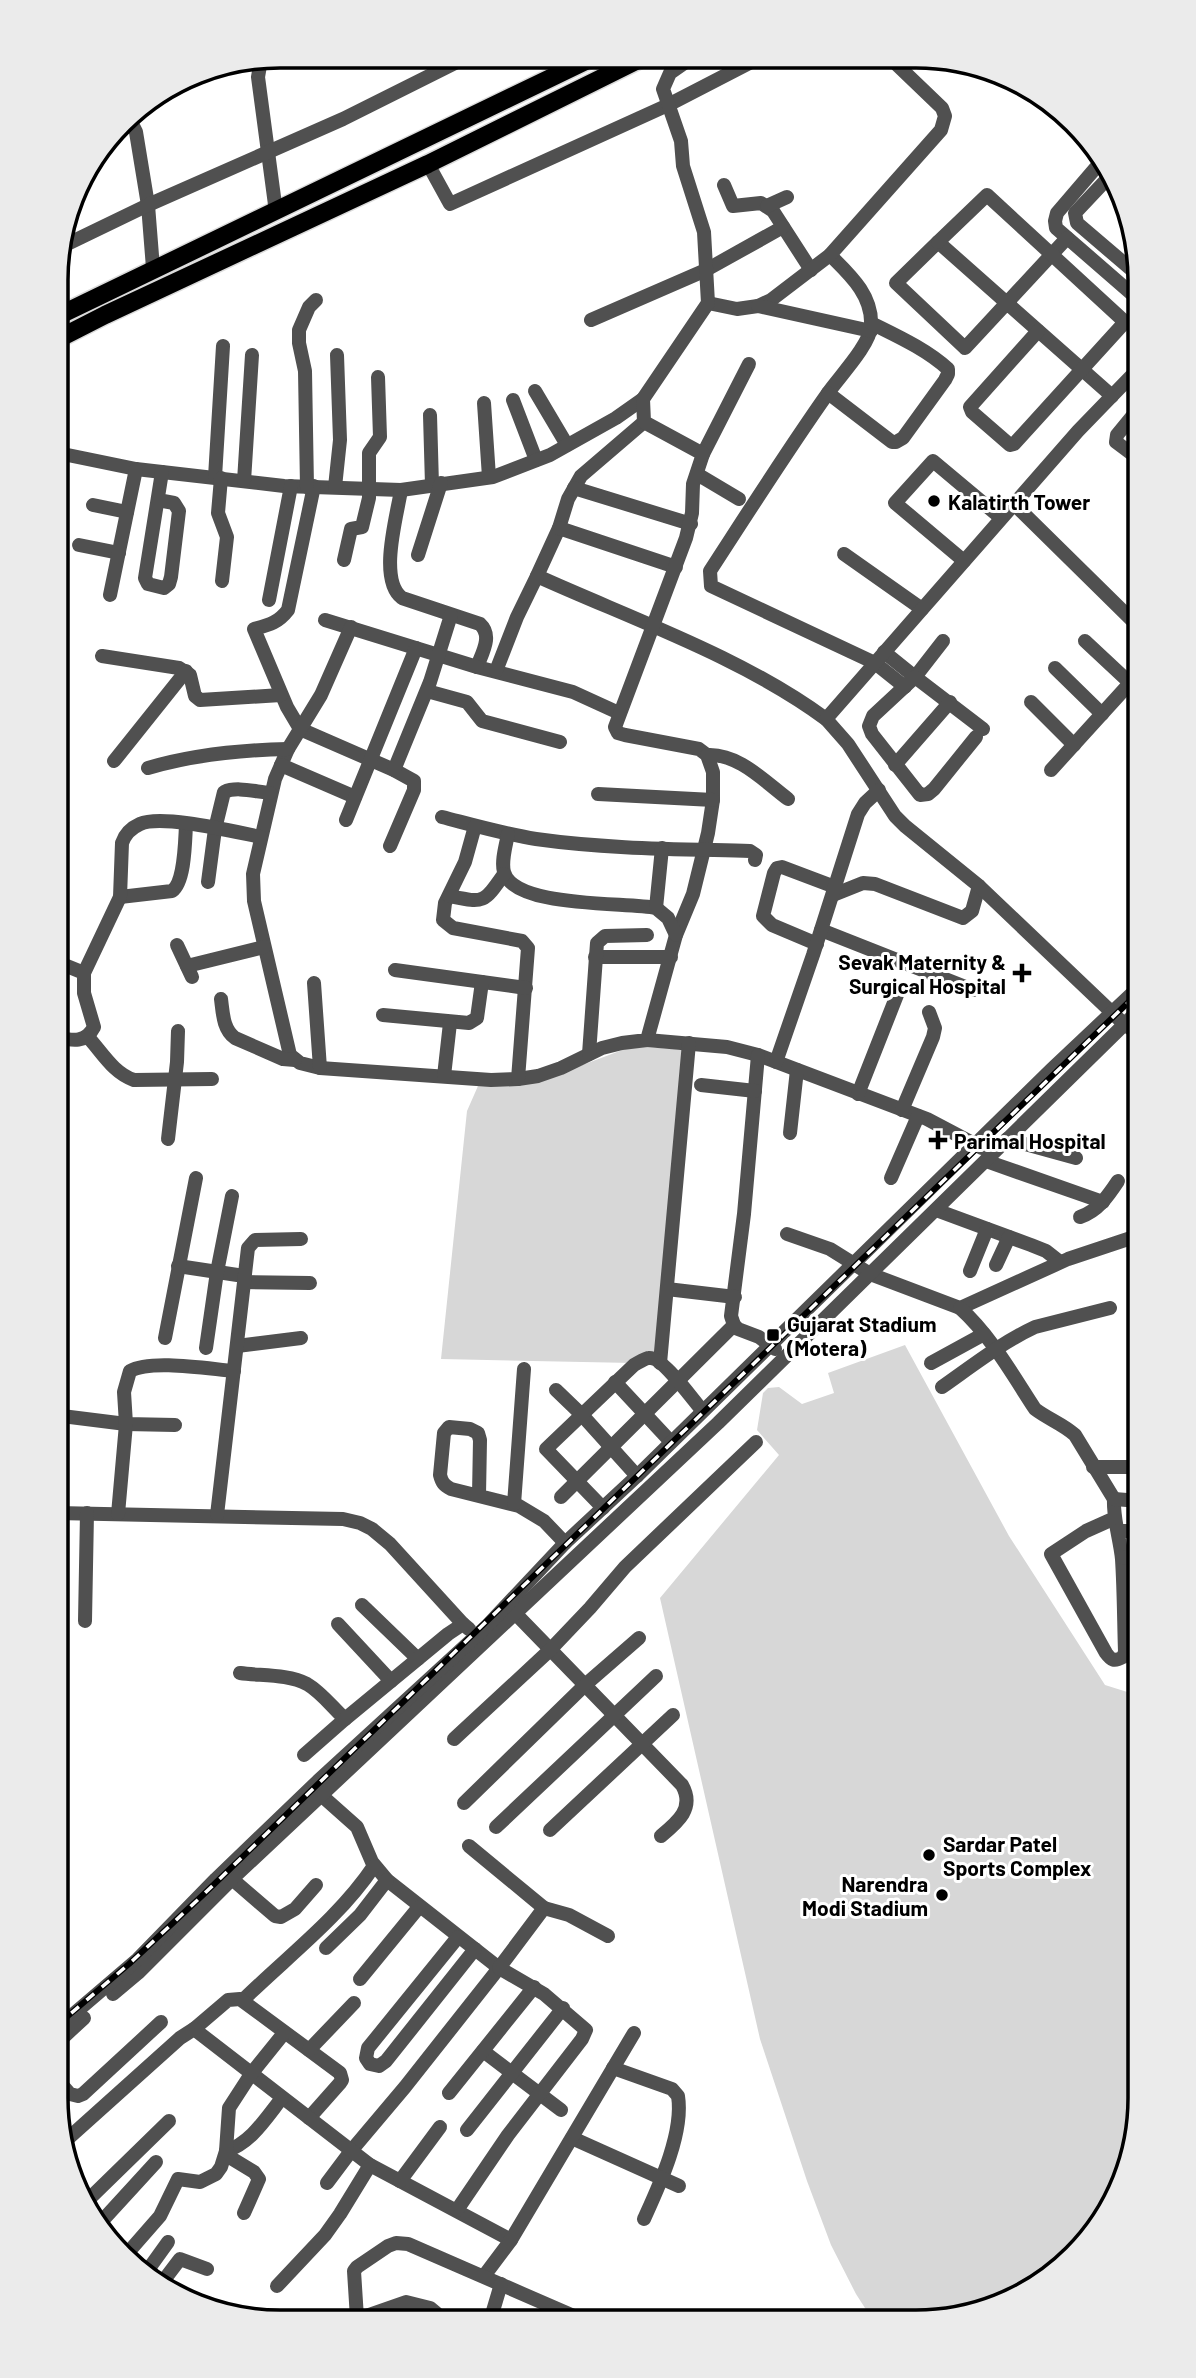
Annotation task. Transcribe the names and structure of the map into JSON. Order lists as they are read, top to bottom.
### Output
{
  "places": {
    "other": ["Kalatirth Tower", "Sardar Patel Sports Complex", "Narendra Modi Stadium"],
    "health": ["Sevak Maternity & Surgical Hospital", "Parimal Hospital"],
    "transit": ["Gujarat Stadium (Motera)"]
  }
}
